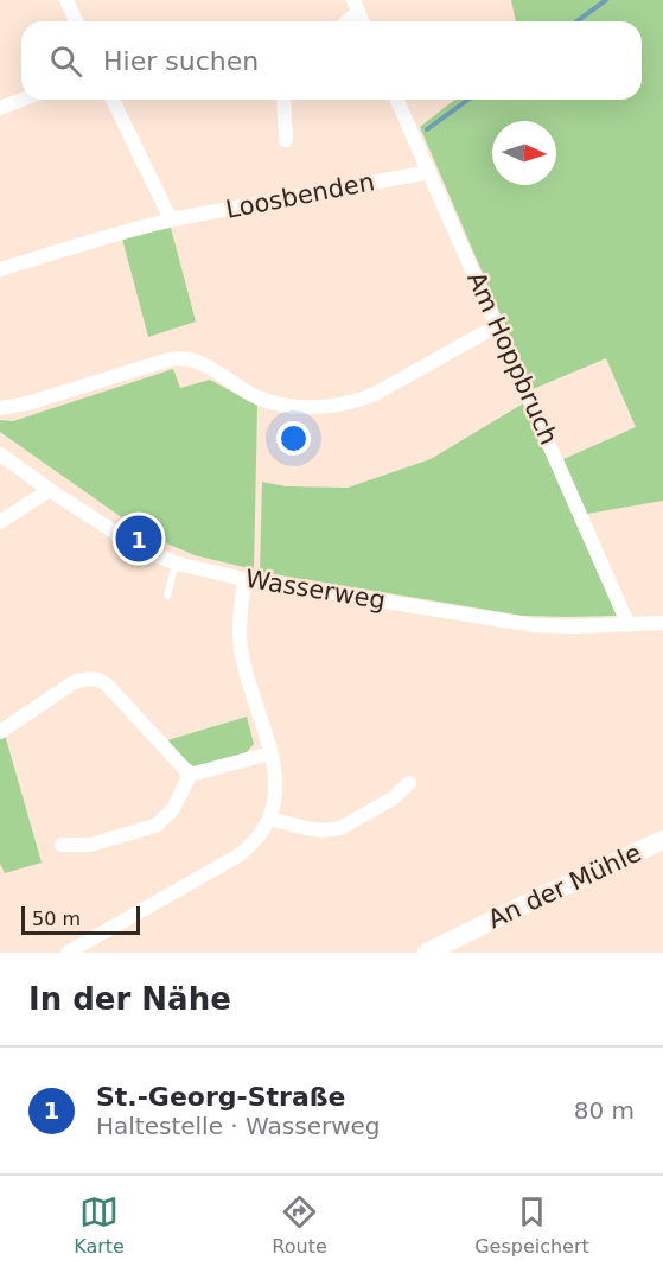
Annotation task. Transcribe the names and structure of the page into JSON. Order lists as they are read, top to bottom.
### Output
{
  "streets": {
    "main road": ["An der Mühle"],
    "street": ["Loosbenden", "Am Hoppbruch", "Wasserweg"]
  },
  "crossings": [
    ["Loosbenden", "Am Hoppbruch"],
    ["Am Hoppbruch", "Wasserweg"]
  ],
  "scale_bar": "50 m",
  "north": "right",
  "page": {
    "search": "Hier suchen",
    "pins": "1",
    "scale": "50 m",
    "heading": "In der Nähe",
    "list": [
      {
        "mark": "1",
        "name": "St.-Georg-Straße",
        "note": "Haltestelle · Wasserweg",
        "value": "80 m"
      }
    ],
    "nav": ["Karte", "Route", "Gespeichert"]
  }
}
